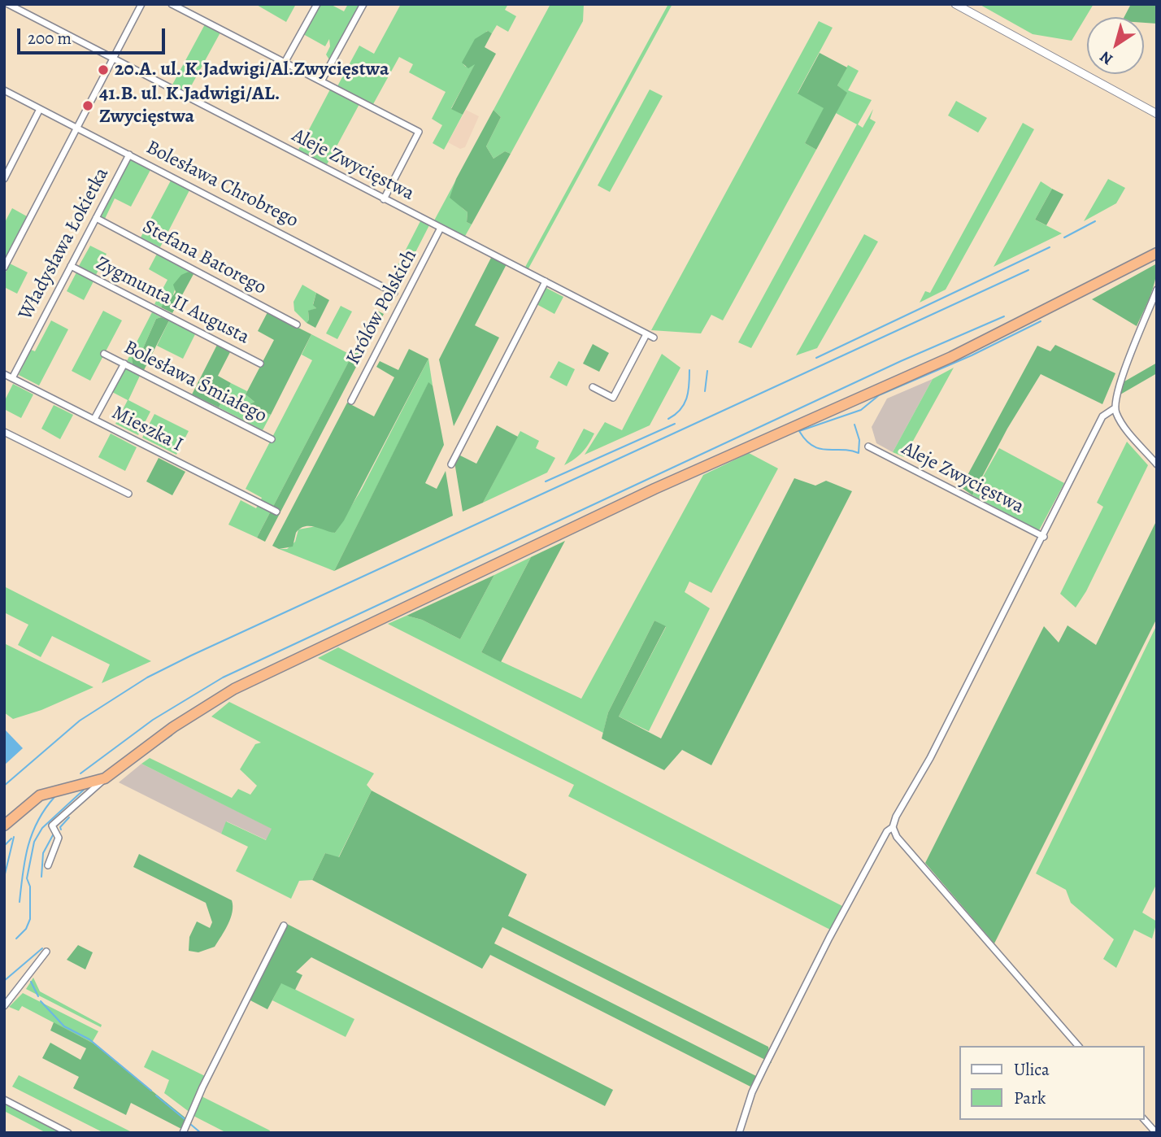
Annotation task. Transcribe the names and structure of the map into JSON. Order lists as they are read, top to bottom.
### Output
{
  "streets": {
    "street": [
      "Aleje Zwycięstwa",
      "Bolesława Chrobrego",
      "Władysława Łokietka",
      "Stefana Batorego",
      "Zygmunta II Augusta",
      "Królów Polskich",
      "Bolesława Śmiałego",
      "Mieszka I"
    ]
  },
  "crossings": [
    ["Aleje Zwycięstwa", "Królów Polskich"],
    ["Bolesława Chrobrego", "Władysława Łokietka"],
    ["Władysława Łokietka", "Stefana Batorego"],
    ["Władysława Łokietka", "Zygmunta II Augusta"],
    ["Władysława Łokietka", "Mieszka I"]
  ],
  "places": ["20.A. ul. K.Jadwigi/Al.Zwycięstwa", "41.B. ul. K.Jadwigi/AL. Zwycięstwa"],
  "legend": ["Ulica", "Park"],
  "scale_bar": "200 m",
  "north": "bottom left"
}
